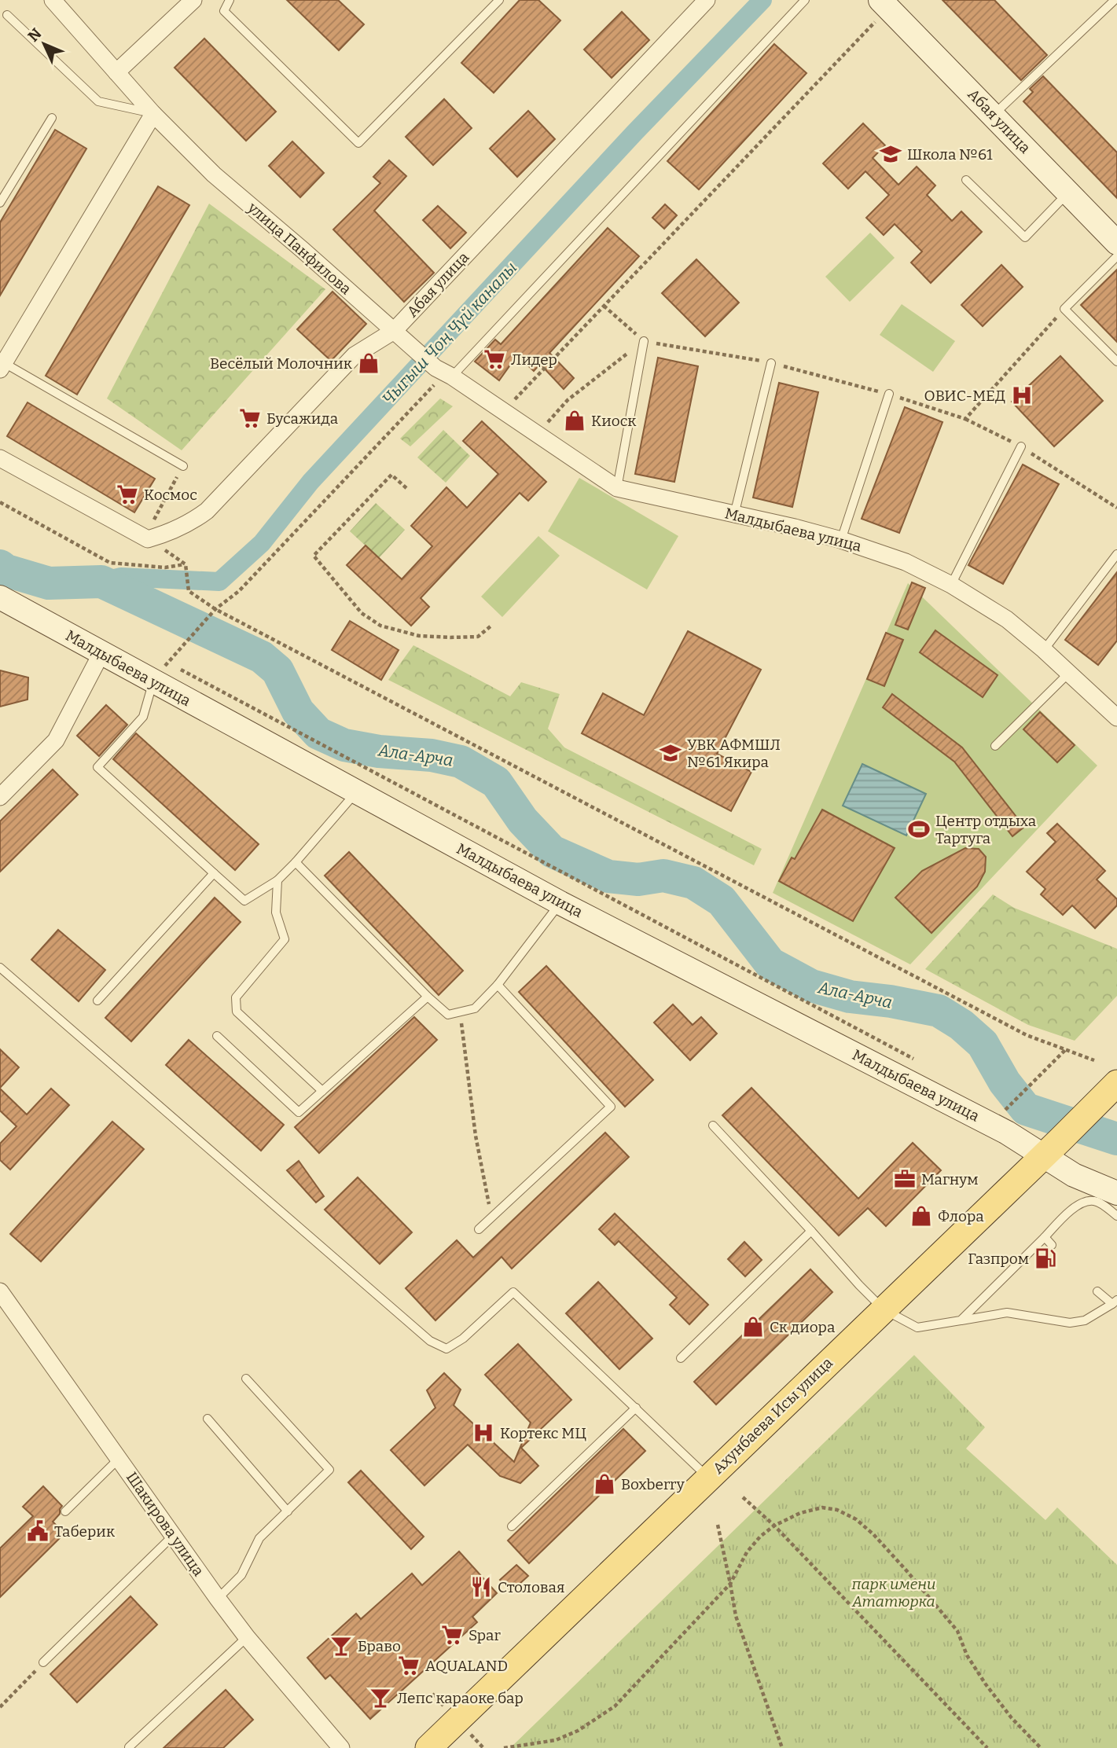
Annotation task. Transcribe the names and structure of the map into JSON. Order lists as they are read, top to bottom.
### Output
{
  "streets": {
    "main road": ["Ахунбаева Исы улица"],
    "street": [
      "Абая улица",
      "улица Панфилова",
      "Малдыбаева улица",
      "Шакирова улица"
    ]
  },
  "crossings": [
    ["Абая улица", "улица Панфилова"],
    ["улица Панфилова", "Малдыбаева улица"],
    ["Малдыбаева улица", "Ахунбаева Исы улица"]
  ],
  "water": ["Чыгыш Чоң Чүй каналы", "Ала-Арча"],
  "parks": ["парк имени Ататюрка"],
  "places": {
    "school or university": ["Школа №61", "УВК АФМШЛ №61 Якира"],
    "supermarket": [
      "Лидер",
      "Бусажида",
      "Космос",
      "Spar",
      "AQUALAND"
    ],
    "shop": [
      "Весёлый Молочник",
      "Киоск",
      "Флора",
      "Ск диора",
      "Boxberry"
    ],
    "hospital": ["ОВИС-МЕД", "Кортекс МЦ"],
    "sports": ["Центр отдыха Тартуга"],
    "office": ["Магнум"],
    "fuel station": ["Газпром"],
    "public building": ["Таберик"],
    "restaurant": ["Столовая"],
    "bar": ["Браво", "Лепс караоке бар"]
  },
  "north": "top left"
}
